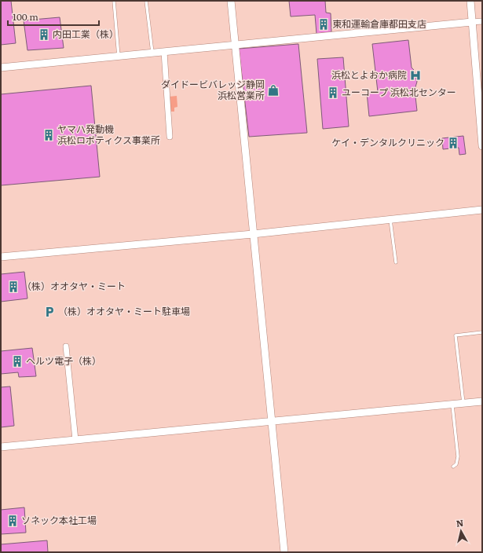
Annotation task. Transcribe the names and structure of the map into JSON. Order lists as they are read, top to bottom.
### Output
{
  "places": {
    "building": [
      "東和運輸倉庫都田支店",
      "内田工業（株）",
      "ユーコープ 浜松北センター",
      "ヤマハ発動機 浜松ロボティクス事業所",
      "ケイ・デンタルクリニック",
      "（株）オオタヤ・ミート",
      "ヘルツ電子（株）",
      "ソネック本社工場"
    ],
    "hospital": ["浜松とよおか病院"],
    "shop": ["ダイドービバレッジ静岡 浜松営業所"],
    "parking": ["（株）オオタヤ・ミート駐車場"]
  },
  "scale_bar": "100 m",
  "north": "top"
}
